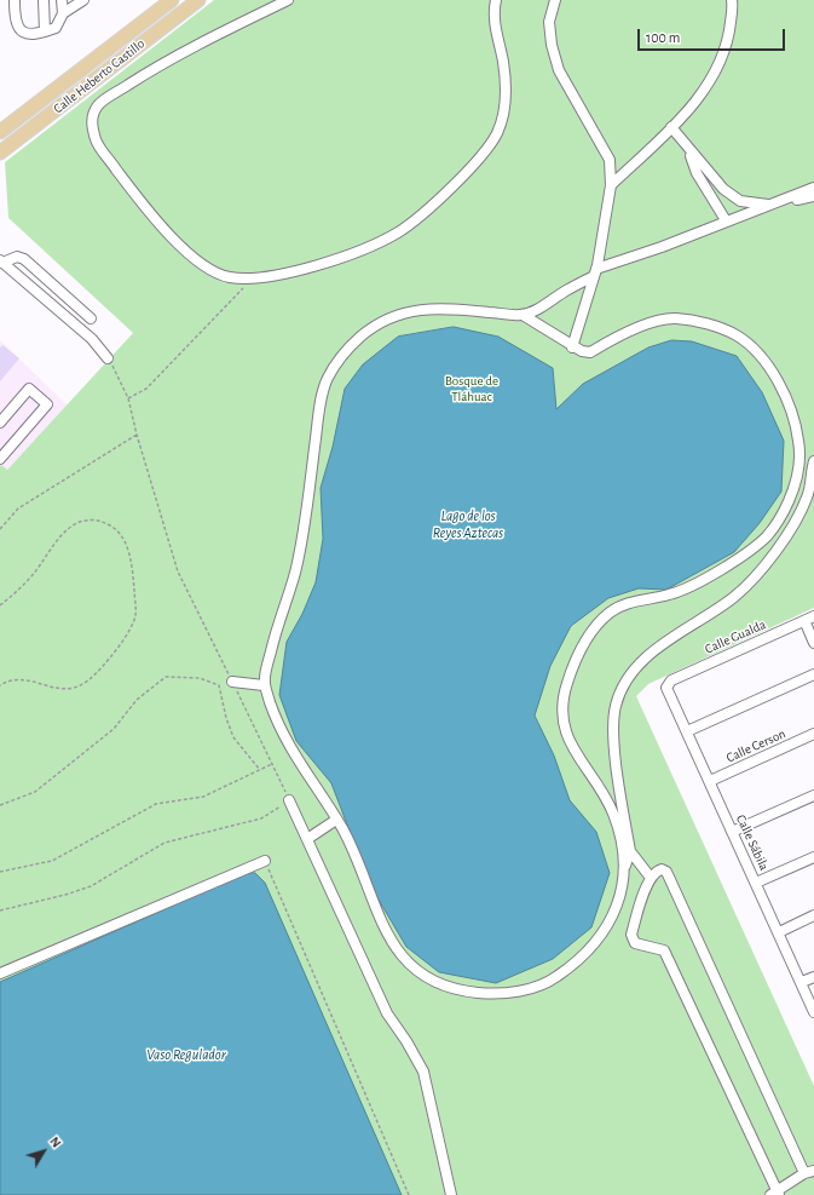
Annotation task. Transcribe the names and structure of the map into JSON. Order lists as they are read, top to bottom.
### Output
{
  "streets": {
    "main road": ["Calle Heberto Castillo"],
    "street": ["Calle Gualda", "Calle Cerson", "Calle Sábila"]
  },
  "crossings": [
    ["Calle Gualda", "Calle Sábila"],
    ["Calle Cerson", "Calle Sábila"]
  ],
  "water": ["Lago de los Reyes Aztecas", "Vaso Regulador"],
  "parks": ["Bosque de Tláhuac"],
  "scale_bar": "100 m",
  "north": "top right"
}
